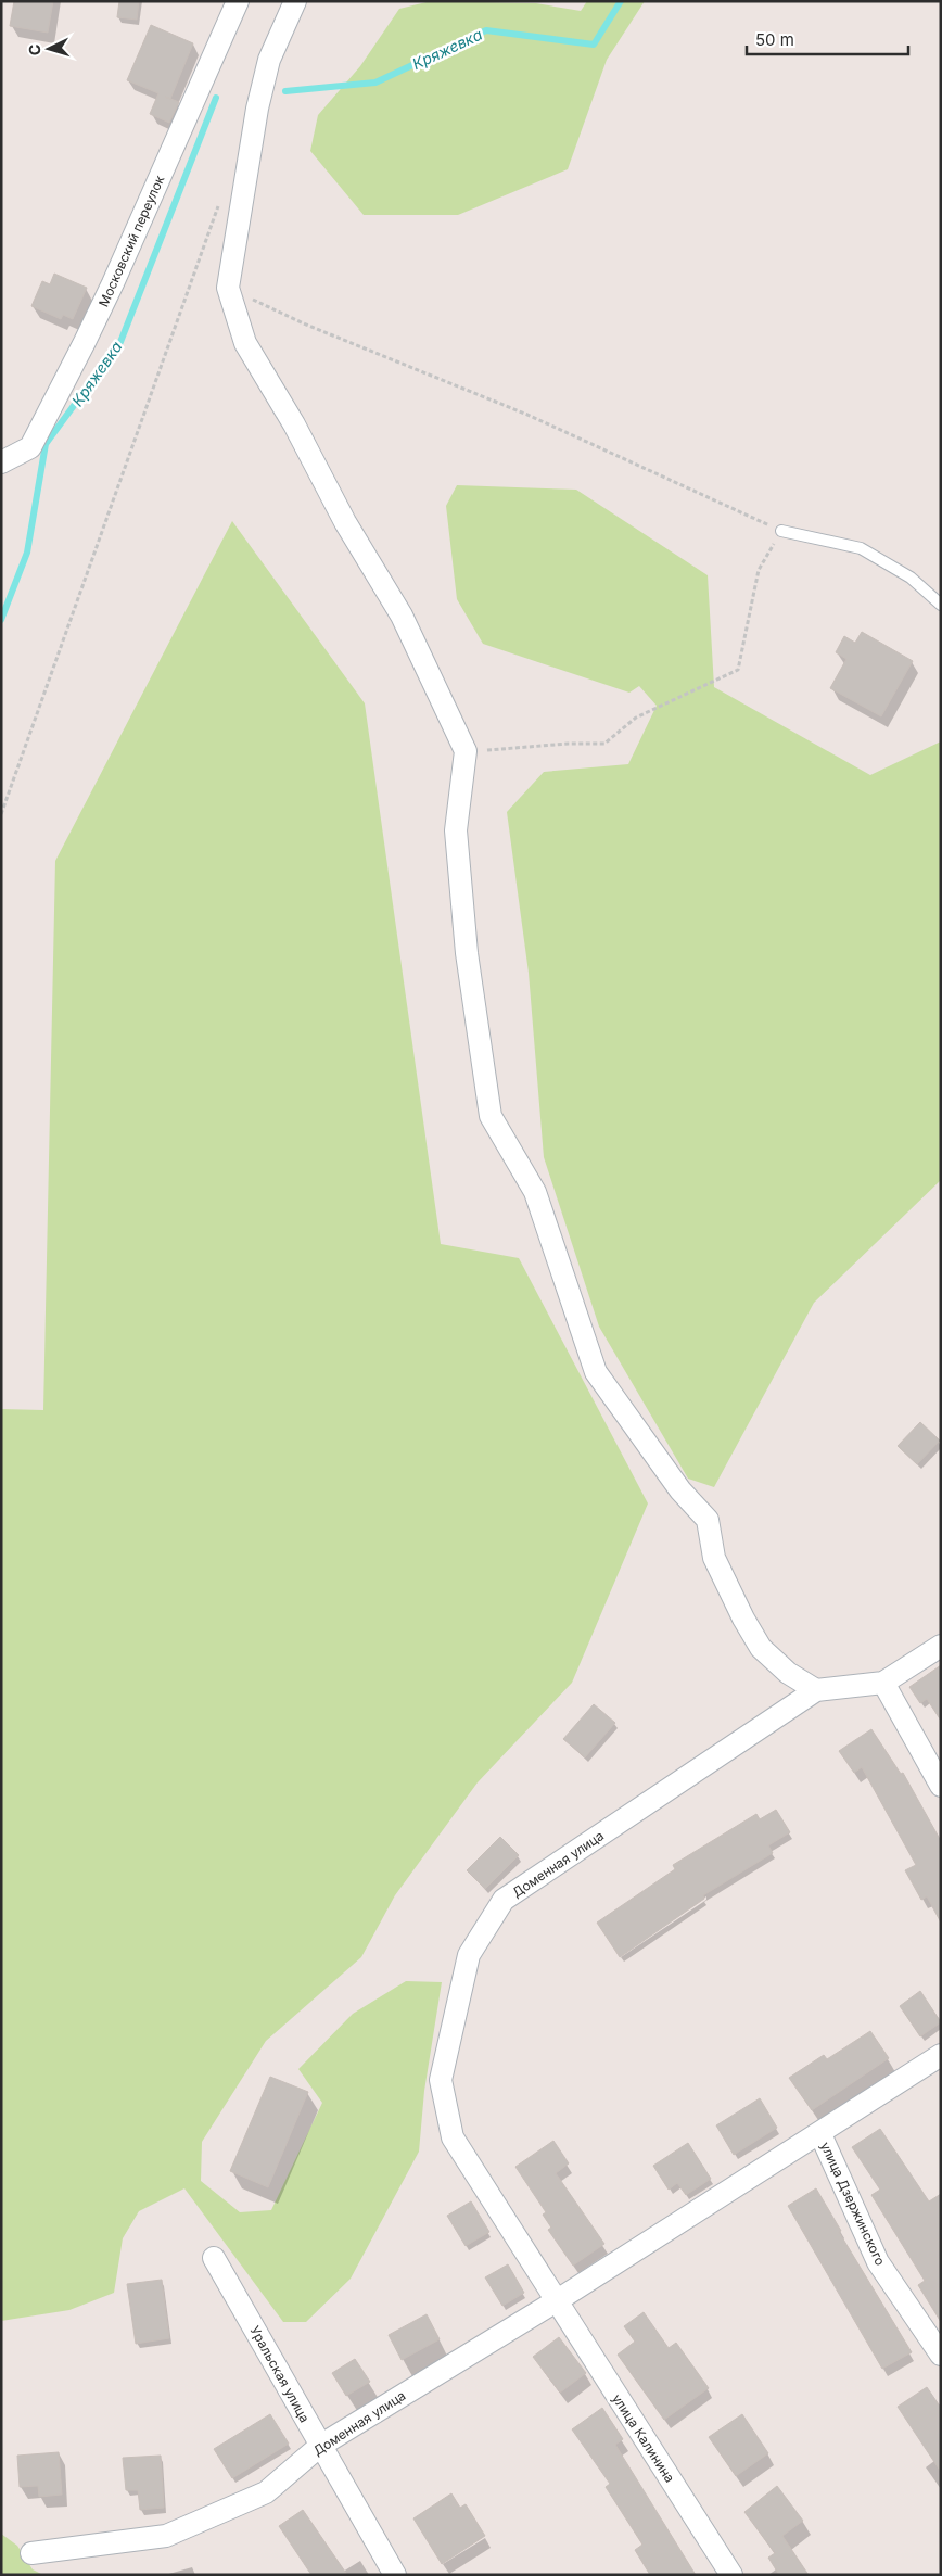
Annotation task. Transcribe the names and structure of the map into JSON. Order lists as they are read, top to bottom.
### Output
{
  "streets": {
    "street": [
      "Московский переулок",
      "Доменная улица",
      "улица Дзержинского",
      "Уральская улица",
      "улица Калинина"
    ]
  },
  "crossings": [
    ["Доменная улица", "улица Дзержинского"],
    ["Доменная улица", "Уральская улица"],
    ["Доменная улица", "улица Калинина"]
  ],
  "water": ["Кряжевка"],
  "scale_bar": "50 m",
  "north": "left"
}
